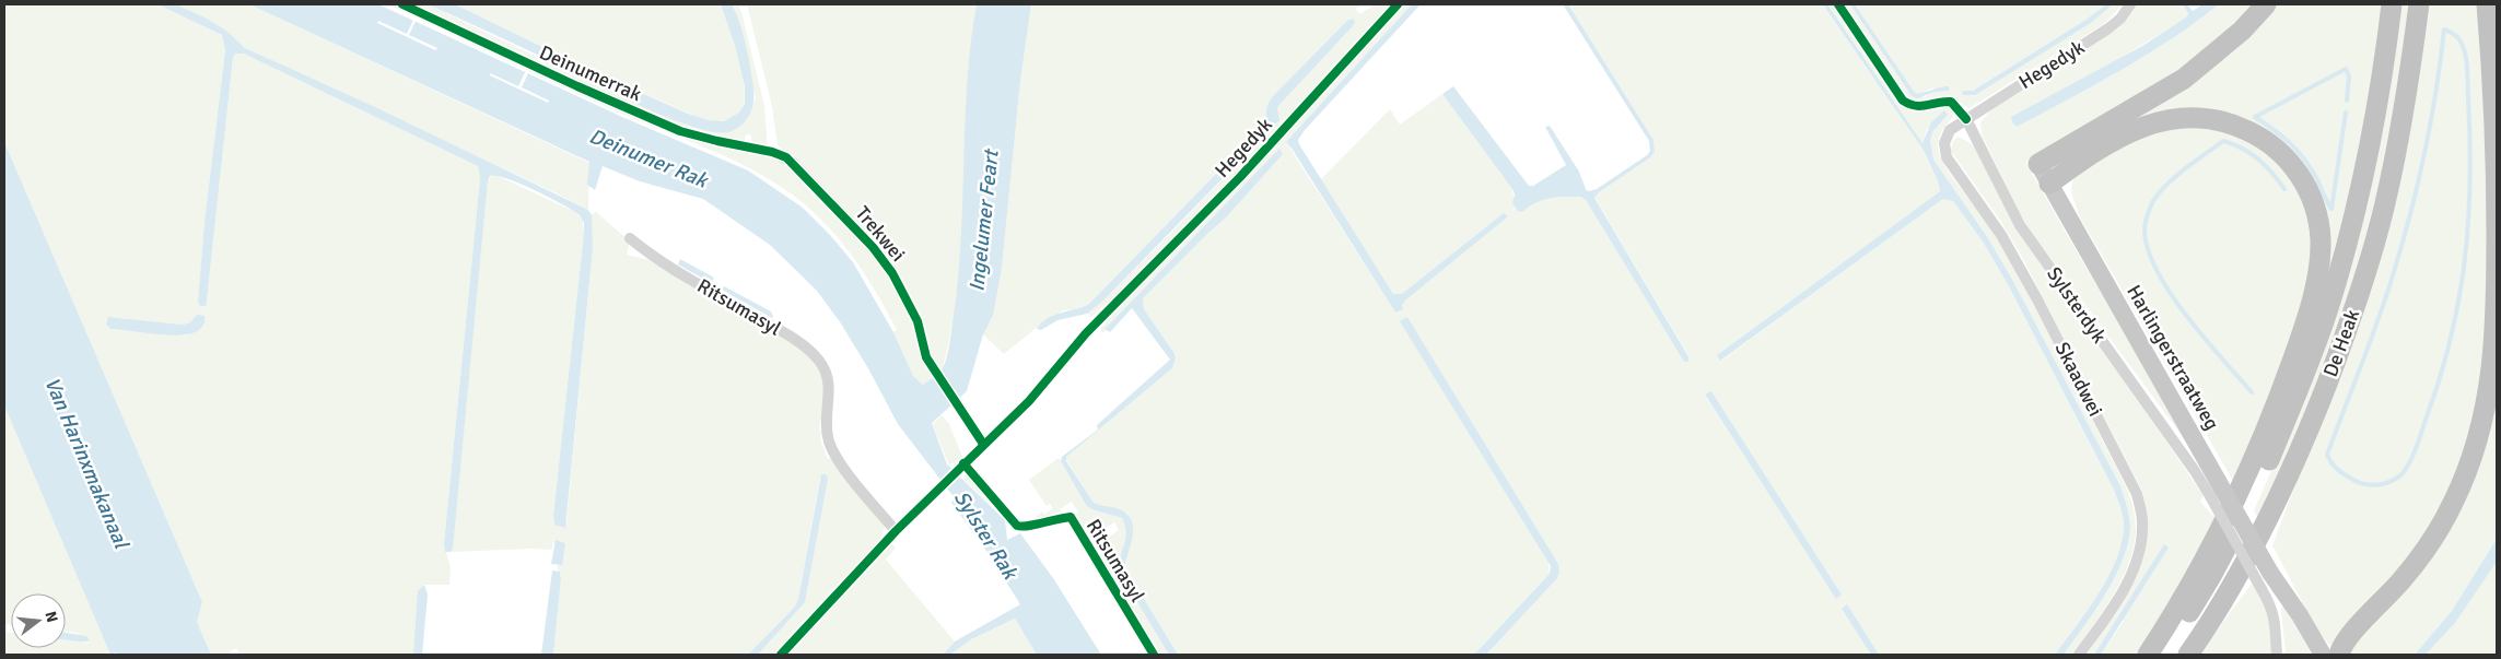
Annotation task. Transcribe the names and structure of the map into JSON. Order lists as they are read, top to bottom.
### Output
{
  "streets": {
    "highway": ["De Heak"],
    "main road": ["Harlingerstraatweg"],
    "street": [
      "Hegedyk",
      "Trekwei",
      "Sylsterdyk",
      "Ritsumasyl",
      "Skaadwei"
    ],
    "cycle path": ["Deinumerrak"]
  },
  "crossings": [
    ["Hegedyk", "Trekwei"],
    ["Hegedyk", "Sylsterdyk"],
    ["Hegedyk", "Skaadwei"],
    ["Sylsterdyk", "Harlingerstraatweg"],
    ["Sylsterdyk", "Skaadwei"]
  ],
  "water": [
    "Deinumer Rak",
    "Ingelumer Feart",
    "Van Harinxmakanaal",
    "Sylster Rak"
  ],
  "north": "right"
}
